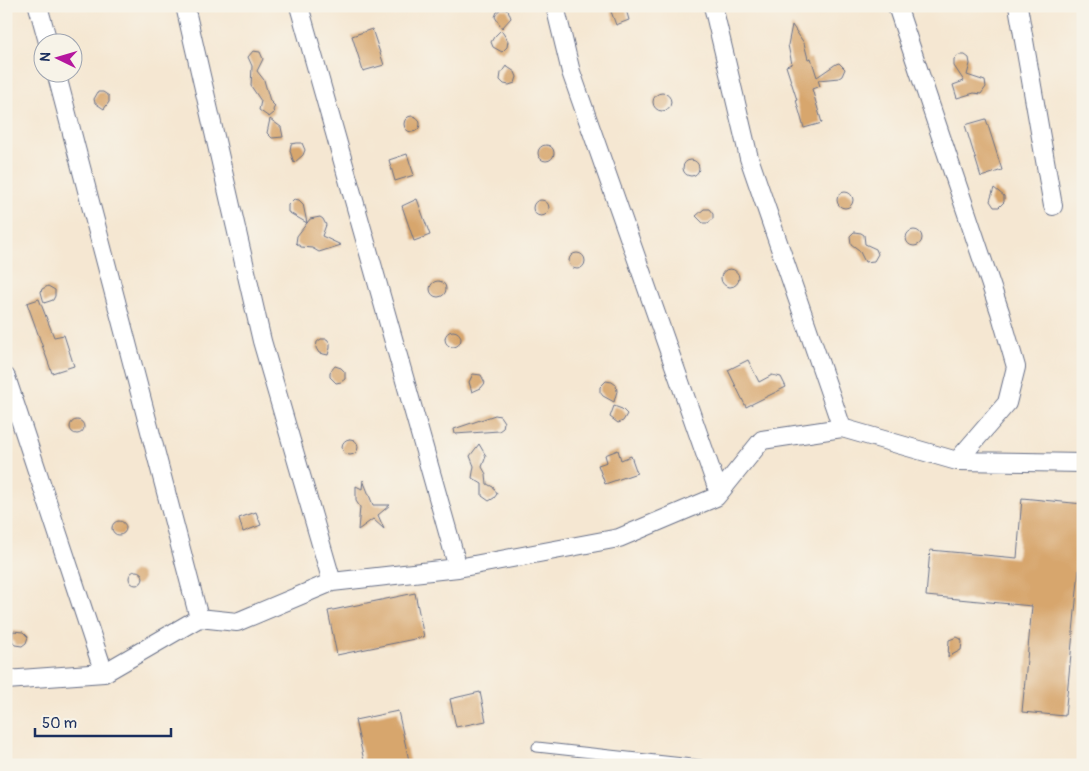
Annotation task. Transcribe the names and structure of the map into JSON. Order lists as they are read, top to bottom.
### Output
{
  "scale_bar": "50 m",
  "north": "left"
}
